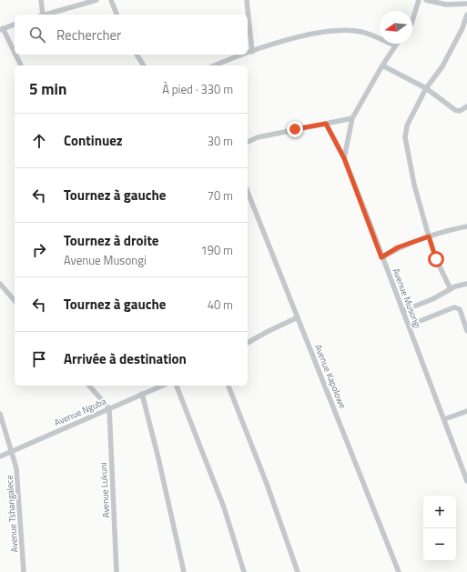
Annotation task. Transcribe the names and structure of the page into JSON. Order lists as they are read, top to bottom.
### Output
{
  "streets": {
    "street": [
      "Avenue Musongi",
      "Avenue Kapolowe",
      "Avenue Nguba",
      "Avenue Lukuni",
      "Avenue Tshangalece"
    ]
  },
  "crossings": [
    ["Avenue Nguba", "Avenue Lukuni"],
    ["Avenue Nguba", "Avenue Tshangalece"]
  ],
  "north": "left",
  "page": {
    "search": "Rechercher",
    "heading": ["5 min", "À pied · 330 m"],
    "list": [
      ["Continuez", "30 m"],
      ["Tournez à gauche", "70 m"],
      ["Tournez à droite", "Avenue Musongi", "190 m"],
      ["Tournez à gauche", "40 m"],
      "Arrivée à destination"
    ],
    "map_buttons": ["+", "−"]
  }
}
